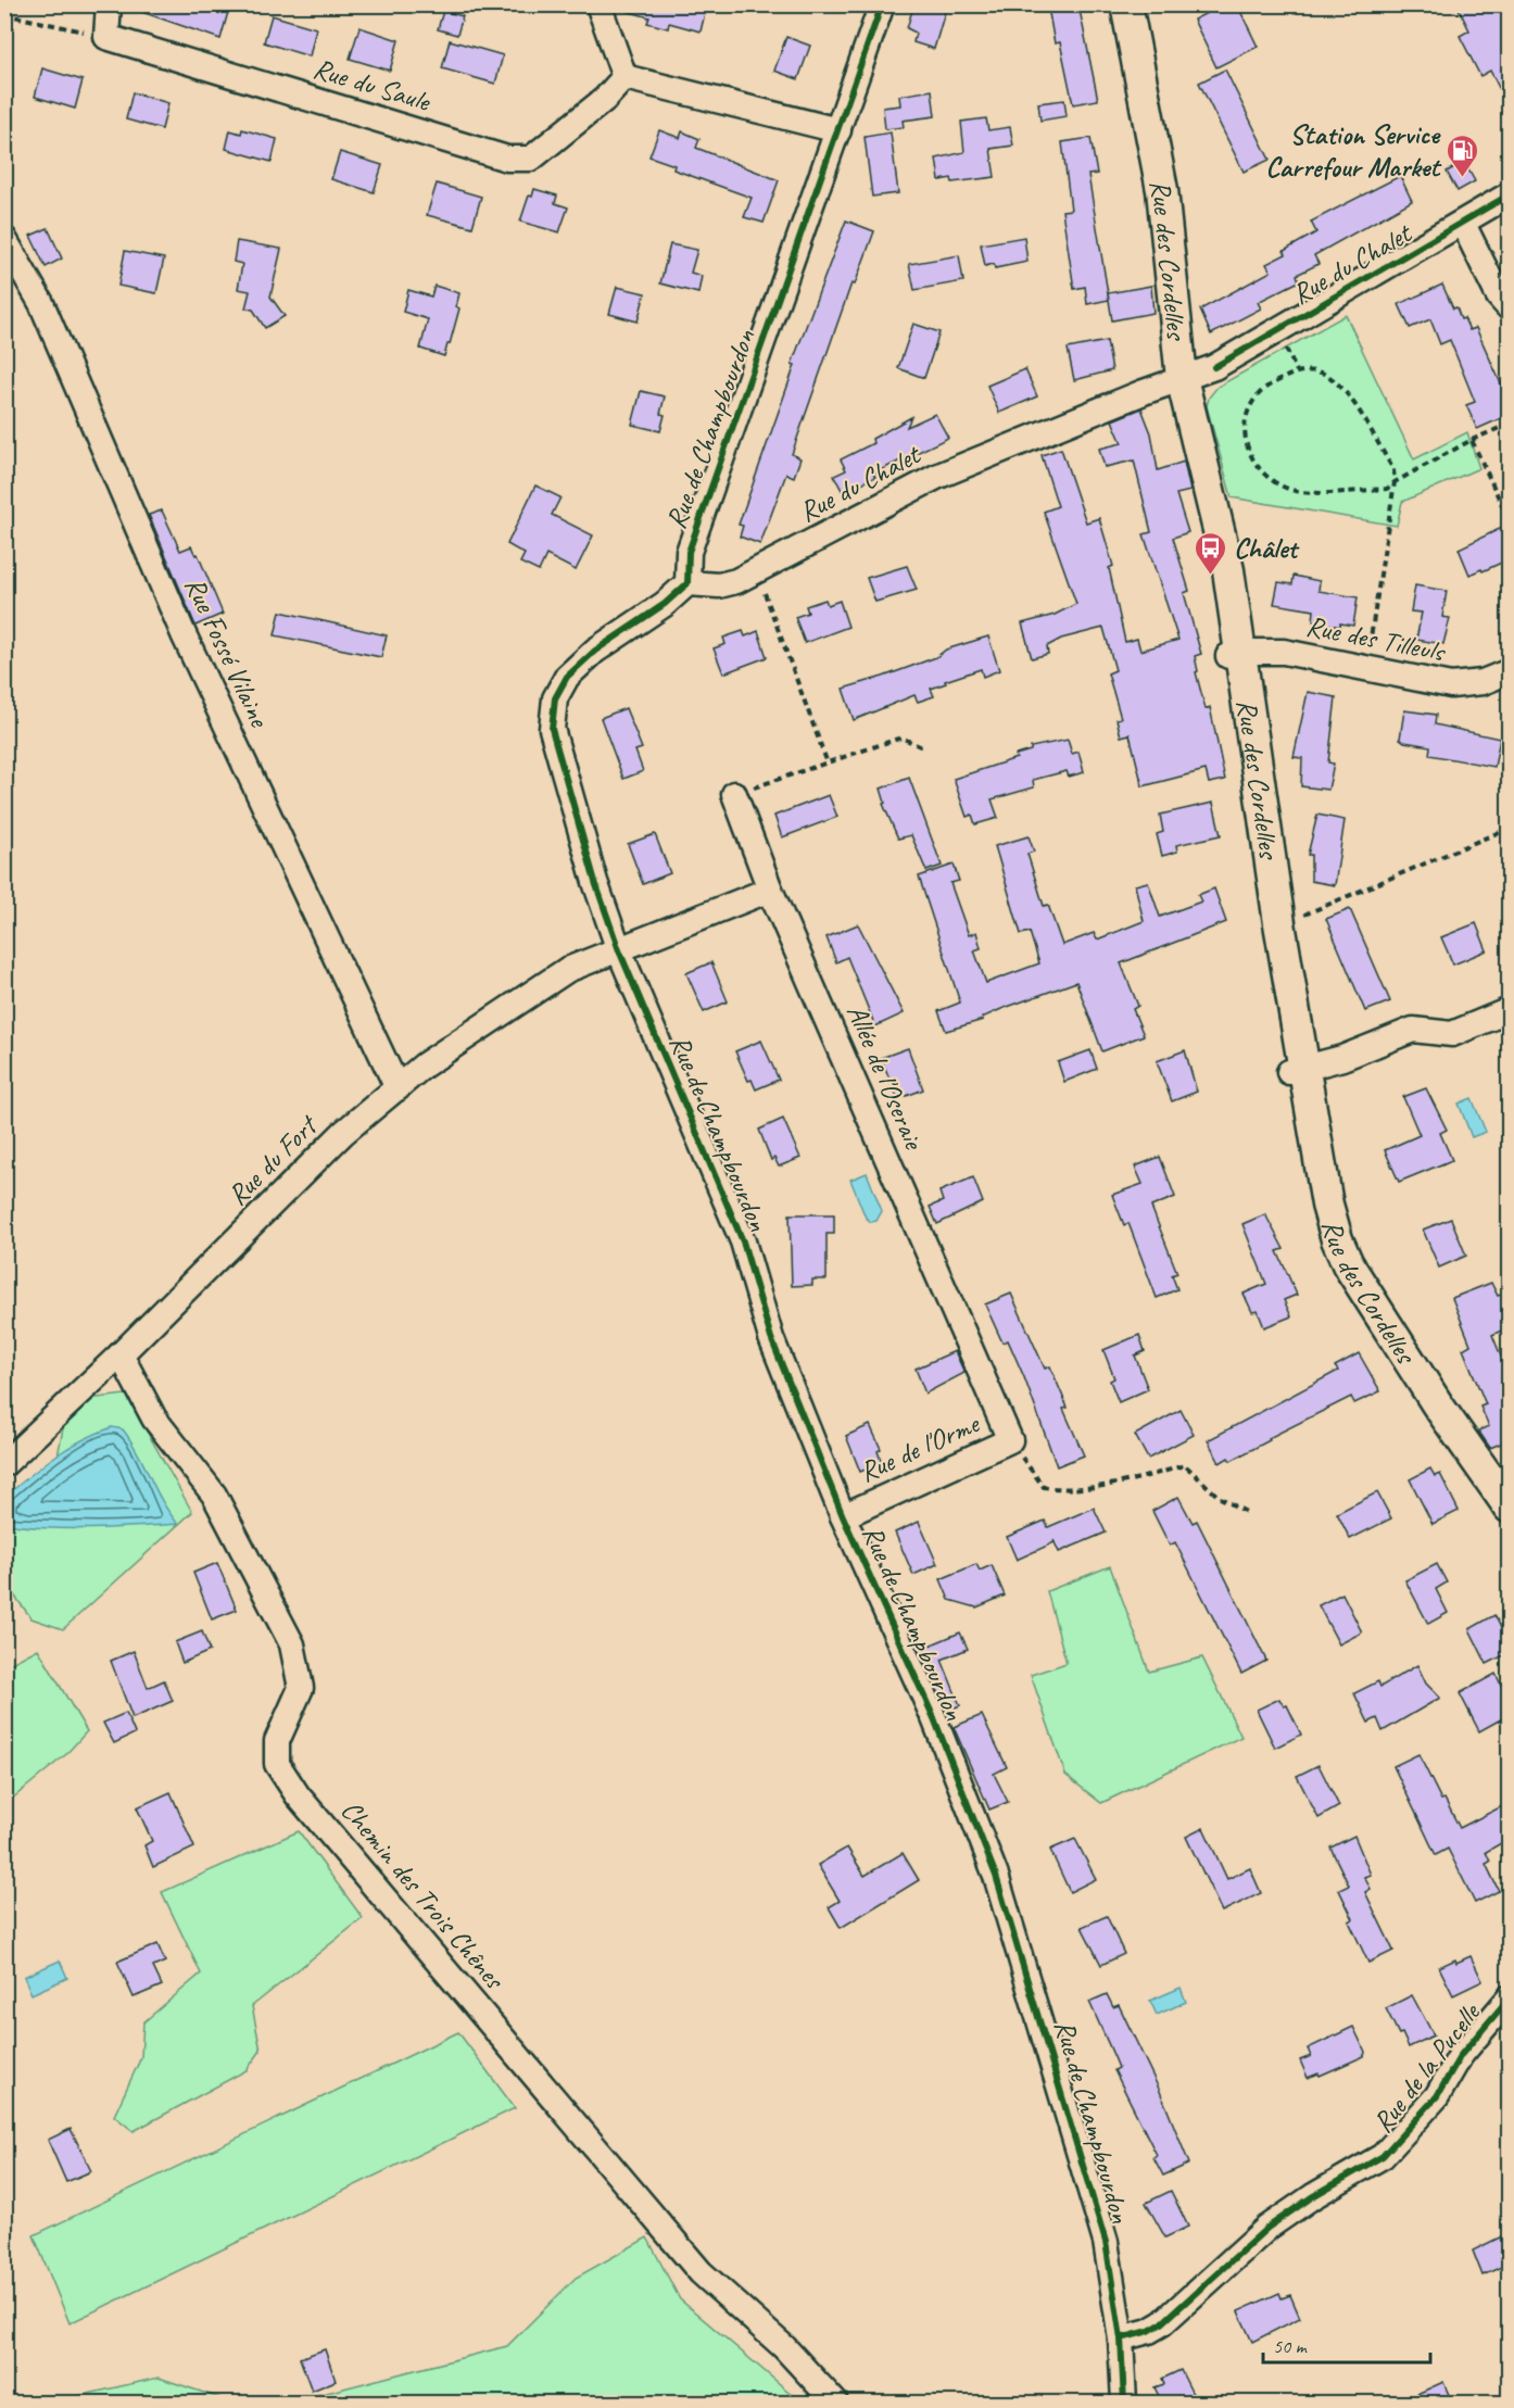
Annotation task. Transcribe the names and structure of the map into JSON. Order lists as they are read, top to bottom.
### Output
{
  "streets": {
    "street": [
      "Rue du Saule",
      "Rue des Cordelles",
      "Rue du Chalet",
      "Rue de Champbourdon",
      "Rue des Tilleuls",
      "Rue Fossé Vilaine",
      "Allée de l'Oseraie",
      "Rue du Fort",
      "Rue de l'Orme",
      "Chemin des Trois Chênes",
      "Rue de la Pucelle"
    ]
  },
  "crossings": [
    ["Rue des Cordelles", "Rue du Chalet"],
    ["Rue des Cordelles", "Rue des Tilleuls"],
    ["Rue du Chalet", "Rue de Champbourdon"],
    ["Rue de Champbourdon", "Rue du Fort"],
    ["Rue de Champbourdon", "Rue de l'Orme"],
    ["Rue de Champbourdon", "Rue de la Pucelle"],
    ["Rue Fossé Vilaine", "Rue du Fort"],
    ["Allée de l'Oseraie", "Rue de l'Orme"],
    ["Rue du Fort", "Chemin des Trois Chênes"]
  ],
  "places": {
    "fuel station": ["Station Service Carrefour Market"],
    "bus stop": ["Châlet"]
  },
  "scale_bar": "50 m"
}
